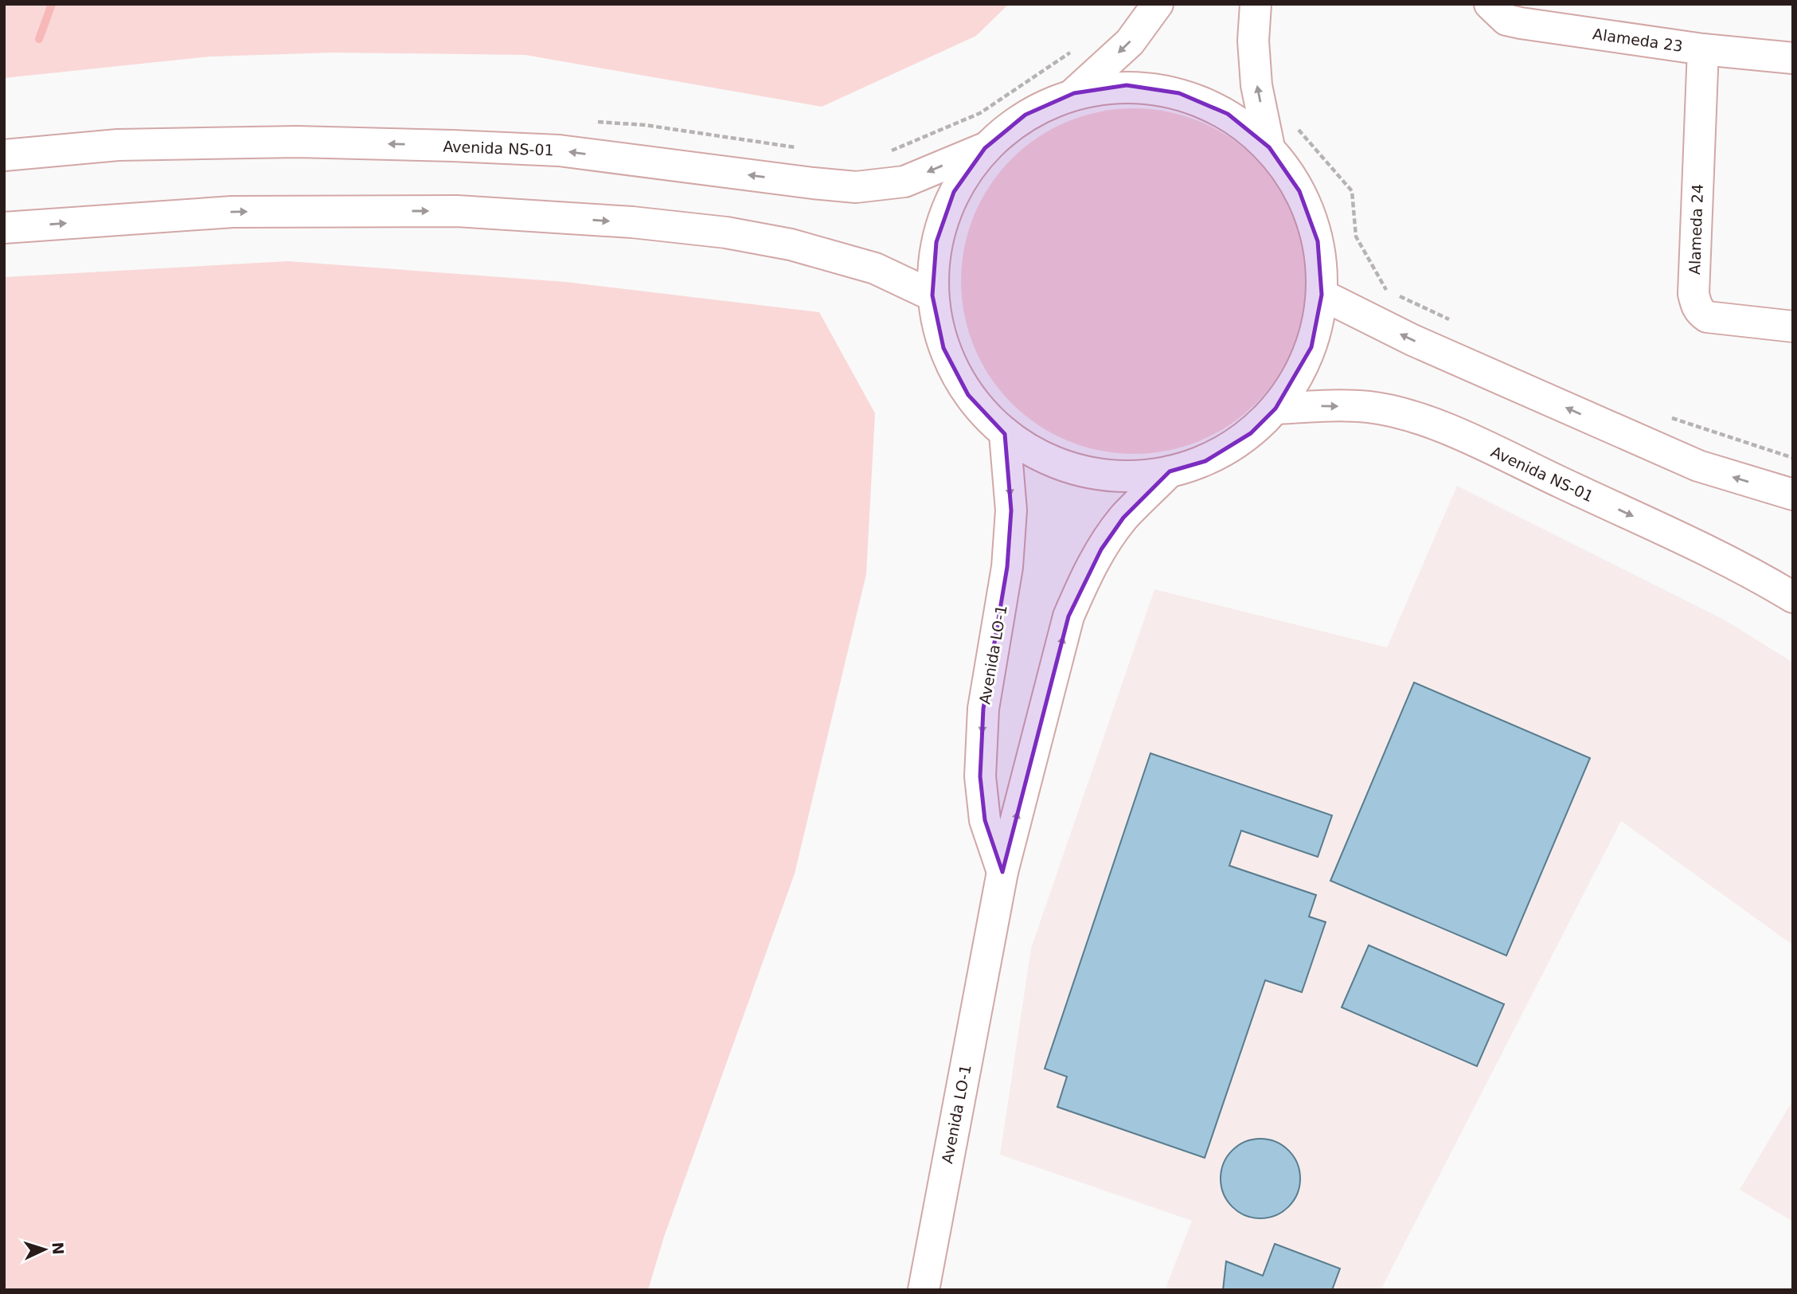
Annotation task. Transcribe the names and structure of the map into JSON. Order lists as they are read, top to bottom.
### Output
{
  "streets": {
    "street": [
      "Alameda 23",
      "Avenida NS-01",
      "Alameda 24",
      "Avenida LO-1"
    ]
  },
  "crossings": [
    ["Alameda 23", "Alameda 24"]
  ],
  "north": "right"
}
